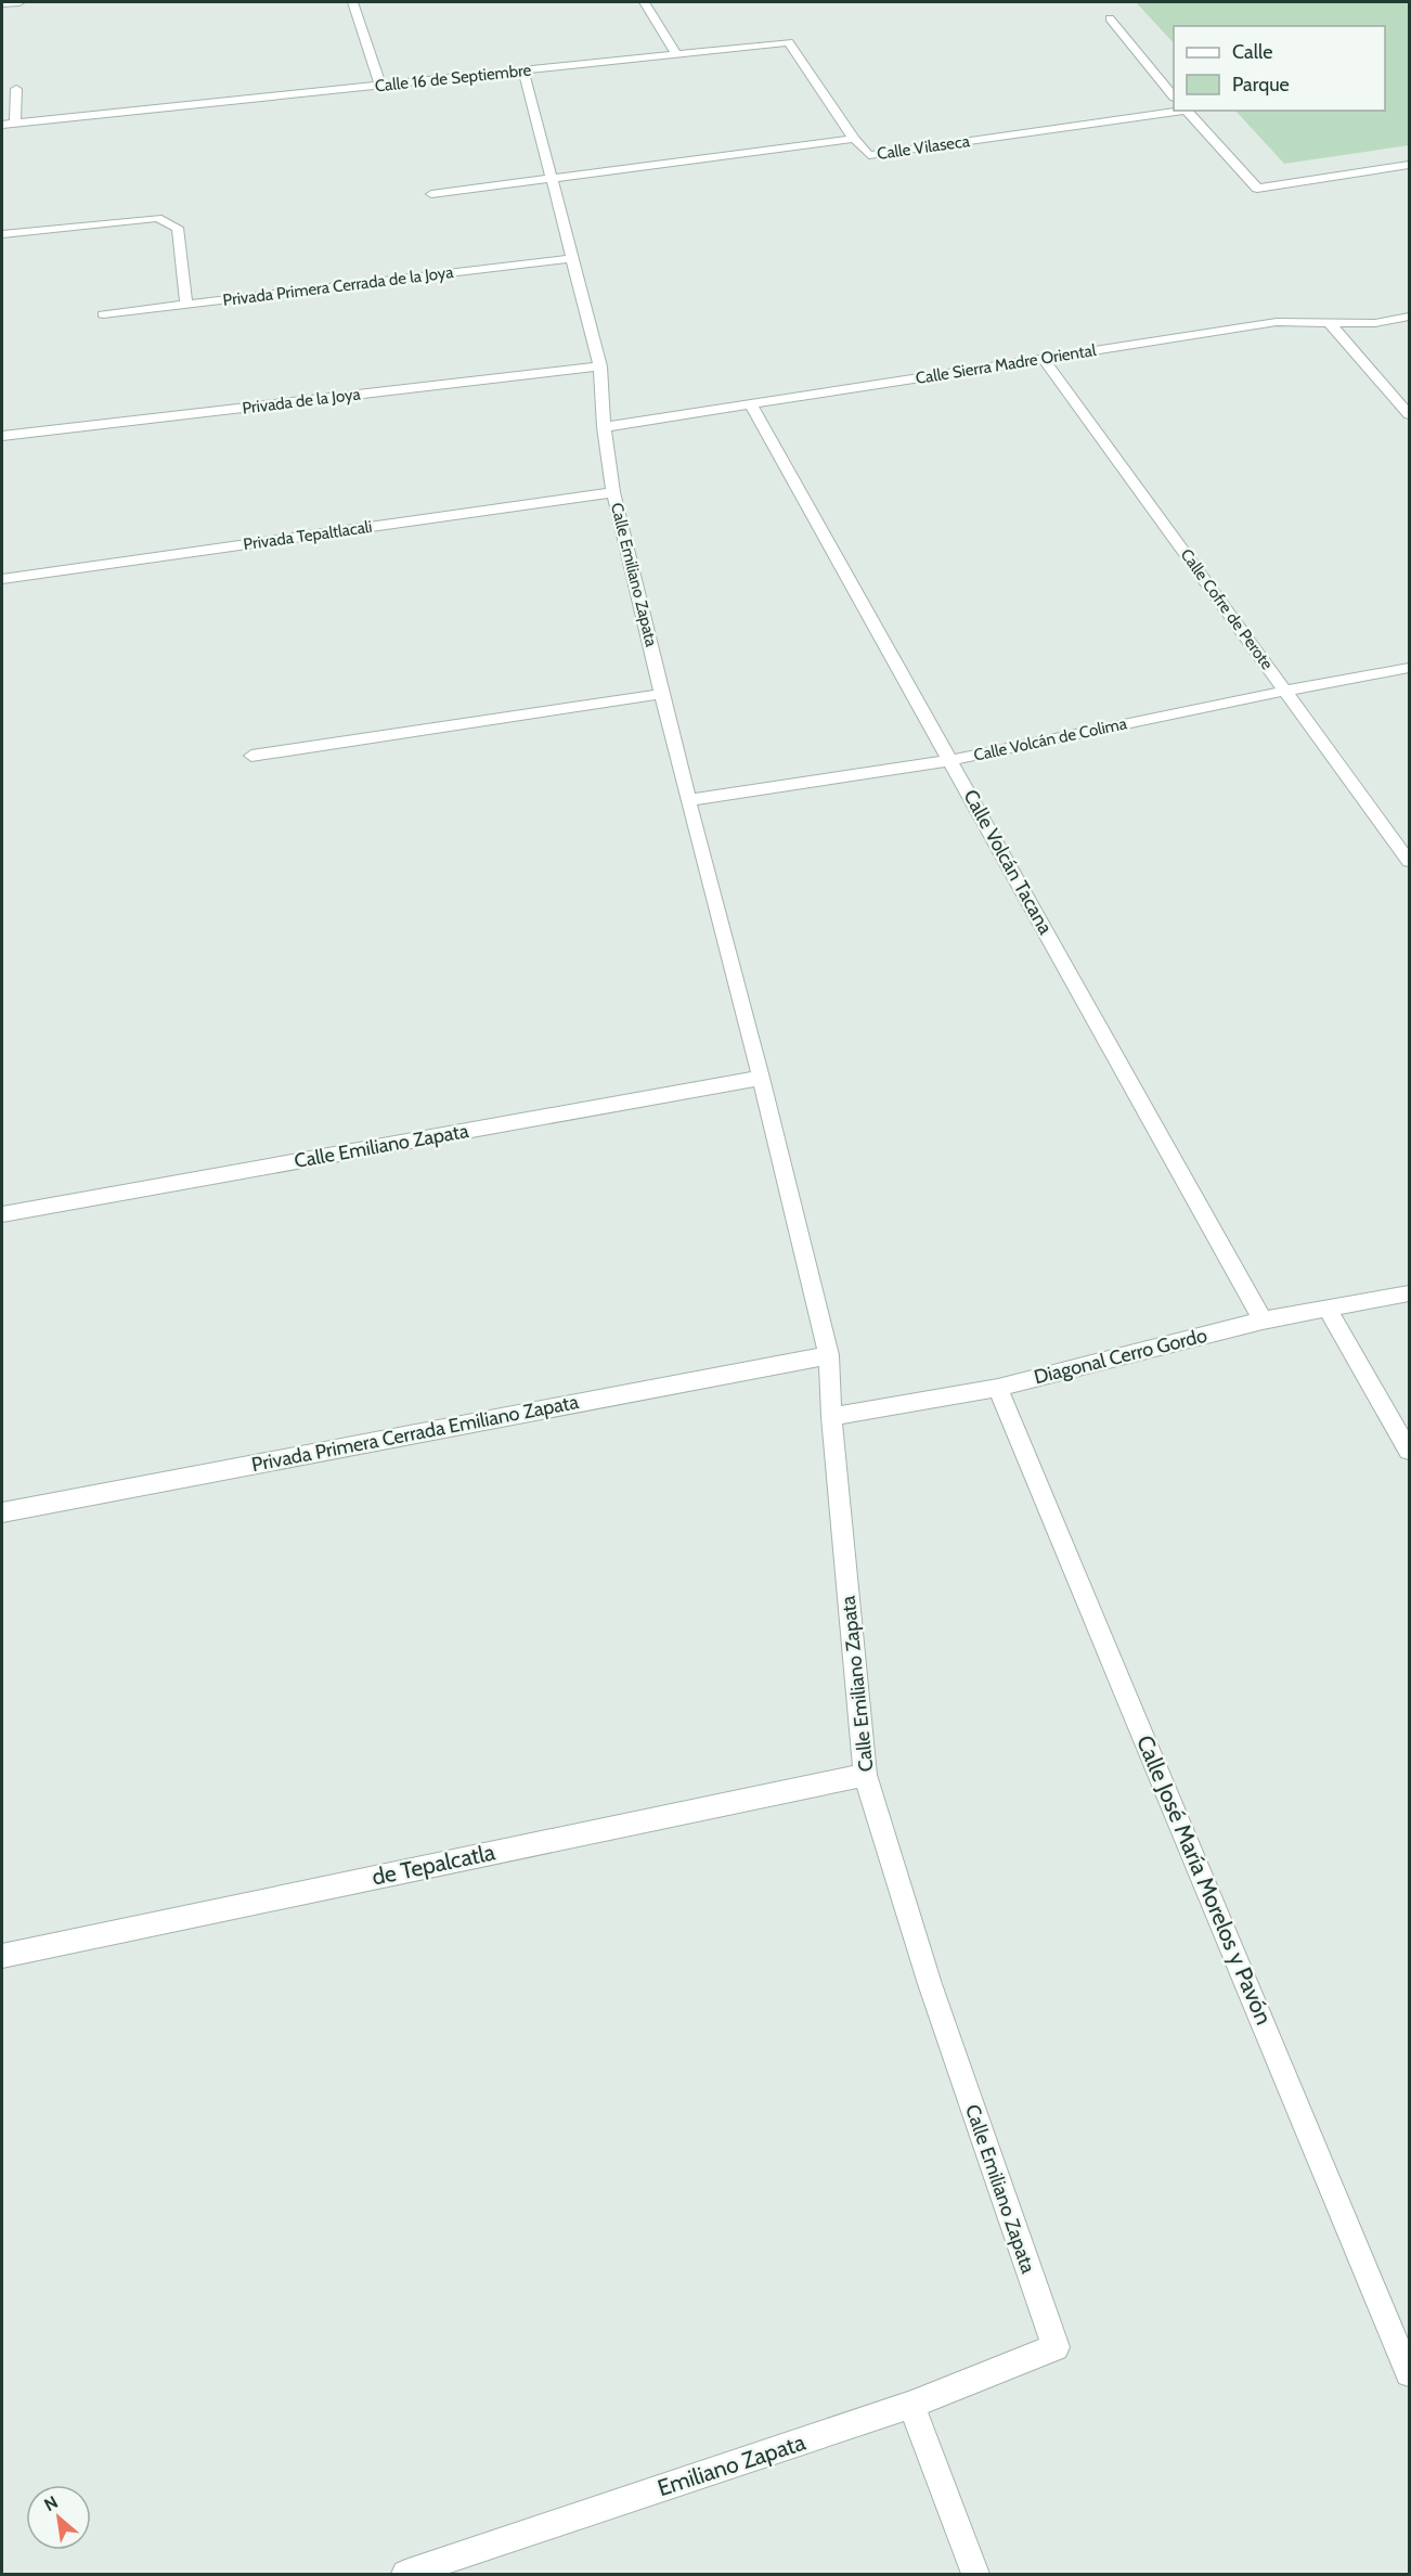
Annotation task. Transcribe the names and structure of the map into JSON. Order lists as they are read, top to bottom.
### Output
{
  "streets": {
    "street": [
      "Calle 16 de Septiembre",
      "Calle Vilaseca",
      "Privada Primera Cerrada de la Joya",
      "Calle Sierra Madre Oriental",
      "Privada de la Joya",
      "Privada Tepaltlacali",
      "Calle Emiliano Zapata",
      "Calle Cofre de Perote",
      "Calle Volcán de Colima",
      "Calle Volcán Tacana",
      "Diagonal Cerro Gordo",
      "Privada Primera Cerrada Emiliano Zapata",
      "de Tepalcatla",
      "Calle José María Morelos y Pavón",
      "Emiliano Zapata"
    ]
  },
  "crossings": [
    ["Calle 16 de Septiembre", "Calle Vilaseca"],
    ["Calle 16 de Septiembre", "Calle Emiliano Zapata"],
    ["Calle Vilaseca", "Calle Emiliano Zapata"],
    ["Privada Primera Cerrada de la Joya", "Calle Emiliano Zapata"],
    ["Calle Sierra Madre Oriental", "Calle Emiliano Zapata"],
    ["Calle Sierra Madre Oriental", "Calle Cofre de Perote"],
    ["Calle Sierra Madre Oriental", "Calle Volcán Tacana"],
    ["Privada de la Joya", "Calle Emiliano Zapata"],
    ["Privada Tepaltlacali", "Calle Emiliano Zapata"],
    ["Calle Emiliano Zapata", "Calle Volcán de Colima"],
    ["Calle Emiliano Zapata", "Diagonal Cerro Gordo"],
    ["Calle Emiliano Zapata", "Privada Primera Cerrada Emiliano Zapata"],
    ["Calle Emiliano Zapata", "de Tepalcatla"],
    ["Calle Emiliano Zapata", "Emiliano Zapata"],
    ["Calle Cofre de Perote", "Calle Volcán de Colima"],
    ["Calle Volcán de Colima", "Calle Volcán Tacana"],
    ["Calle Volcán Tacana", "Diagonal Cerro Gordo"],
    ["Diagonal Cerro Gordo", "Calle José María Morelos y Pavón"]
  ],
  "legend": ["Calle", "Parque"],
  "north": "top left"
}
